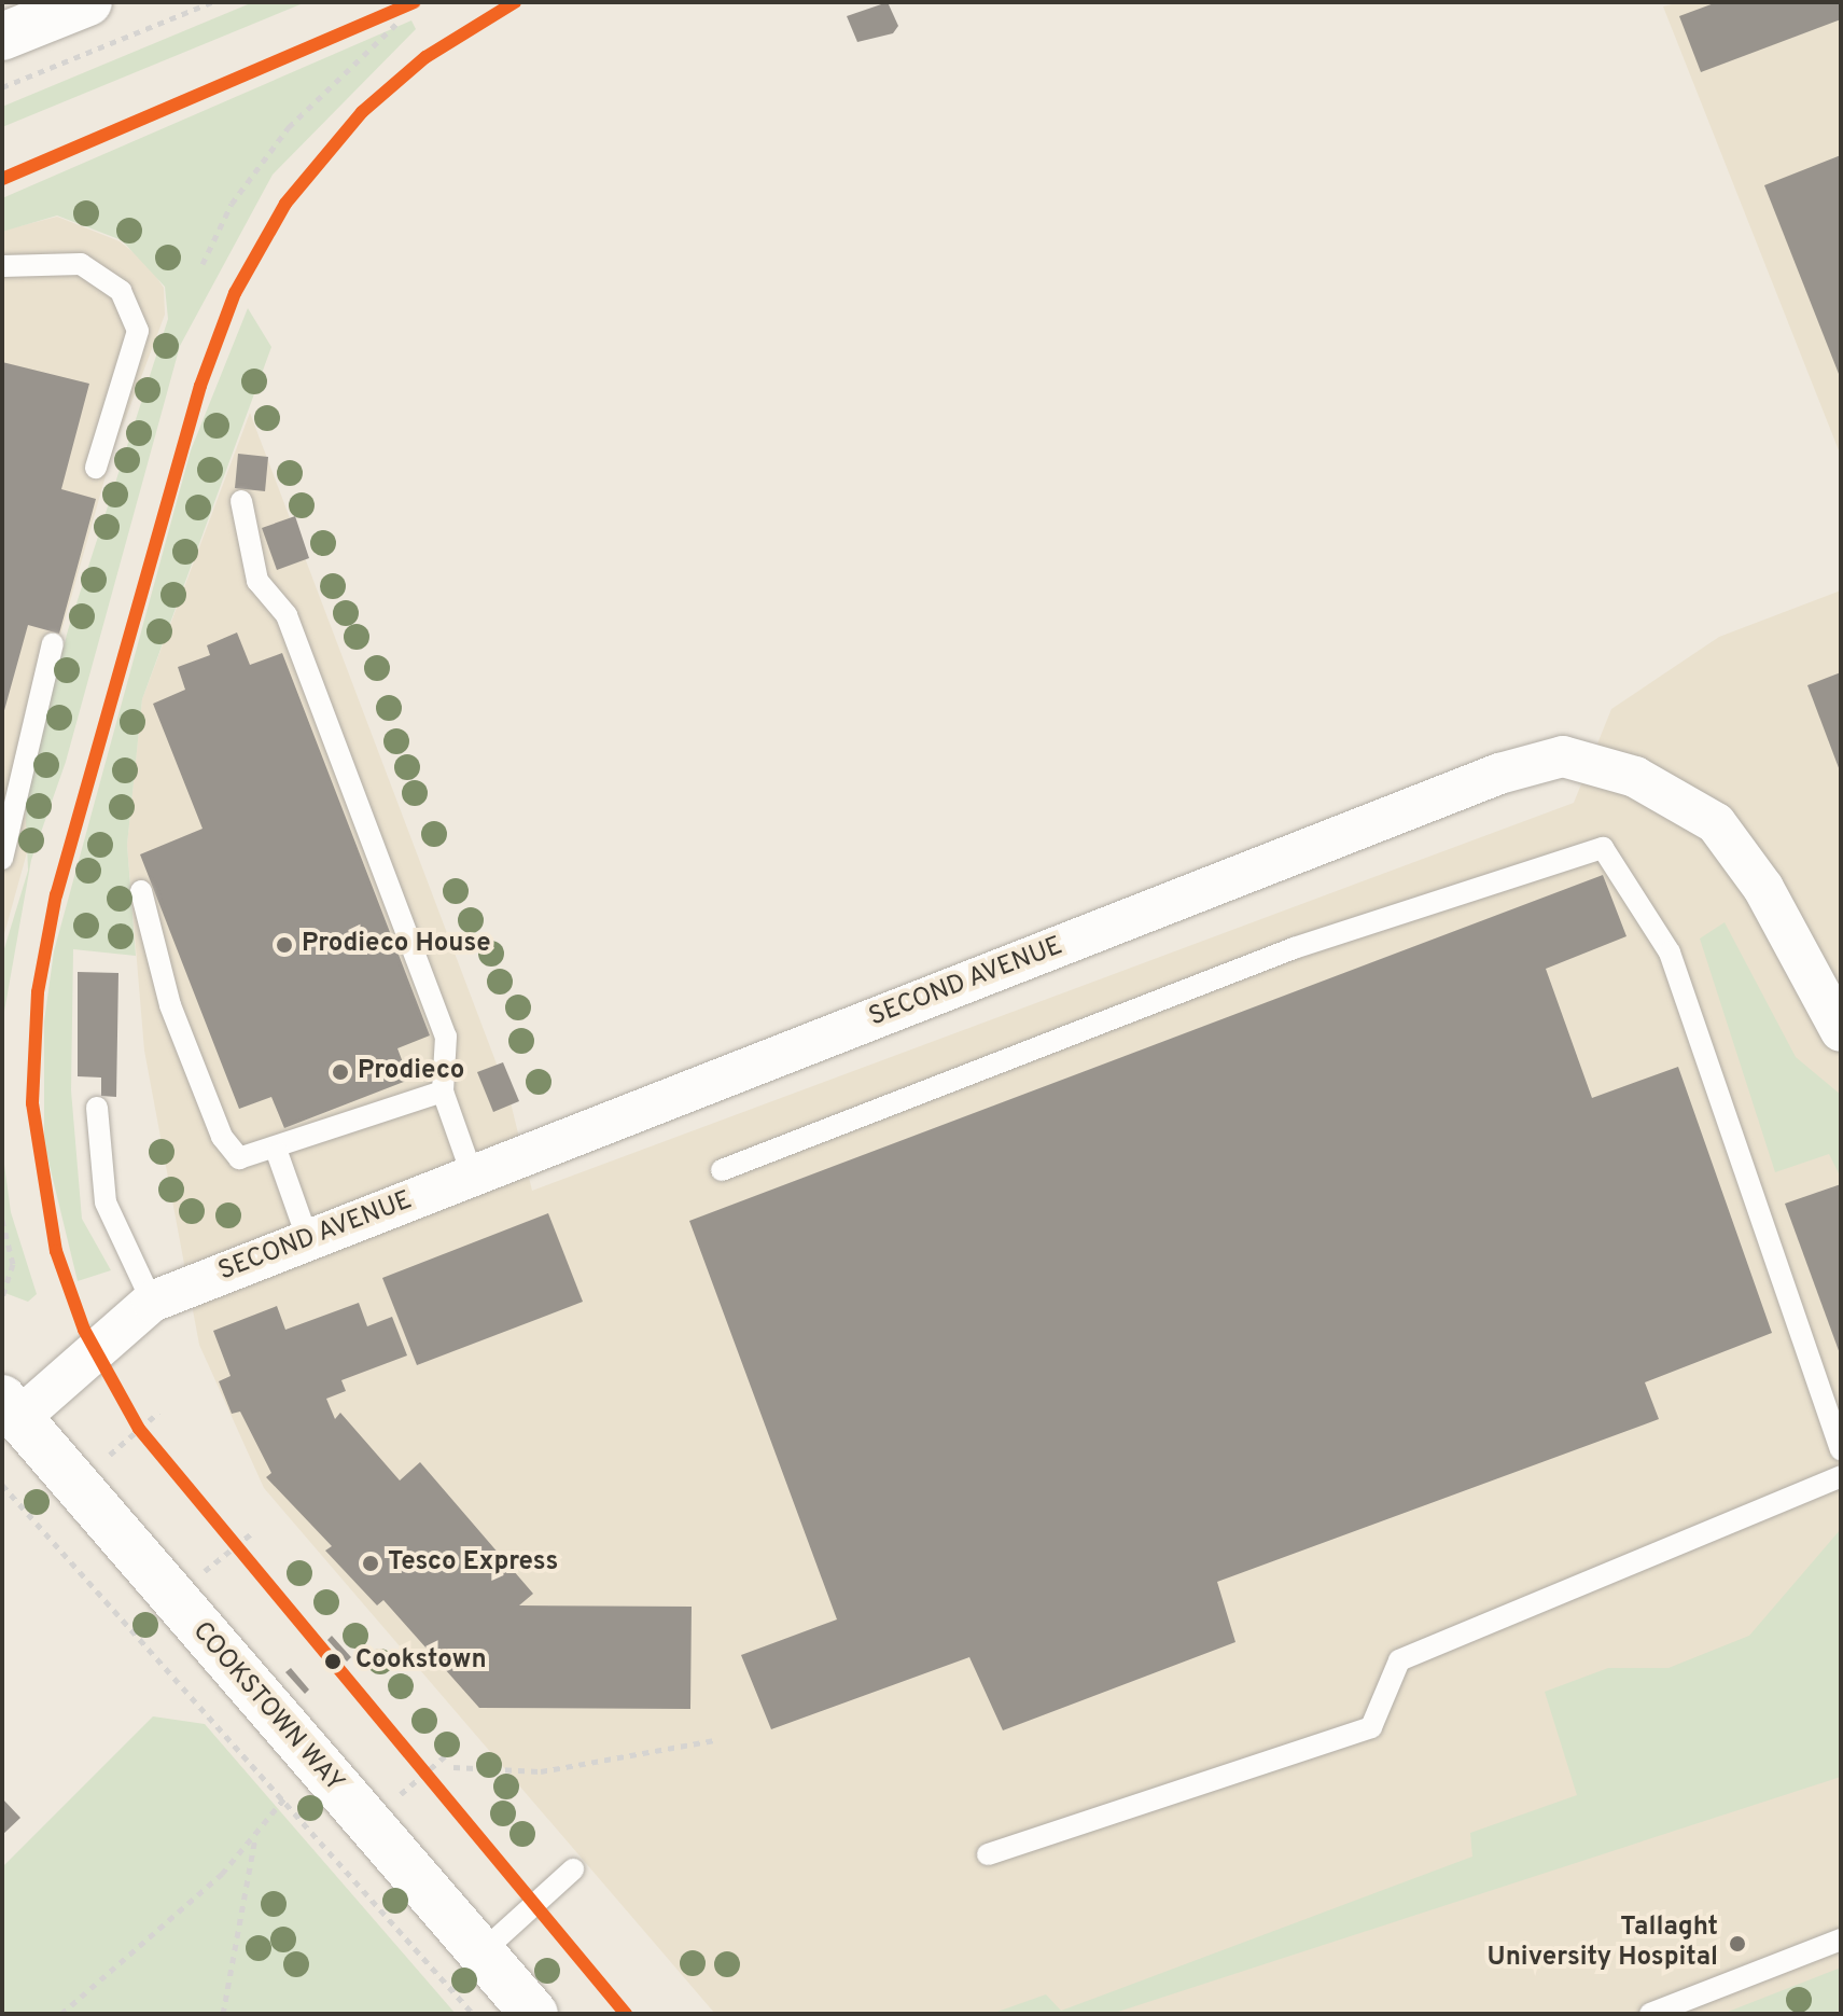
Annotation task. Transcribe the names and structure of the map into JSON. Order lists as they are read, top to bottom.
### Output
{
  "streets": {
    "street": ["SECOND AVENUE", "COOKSTOWN WAY"]
  },
  "crossings": [
    ["SECOND AVENUE", "COOKSTOWN WAY"]
  ],
  "places": [
    "Prodieco House",
    "Prodieco",
    "Tesco Express",
    "Cookstown",
    "Tallaght University Hospital"
  ]
}
